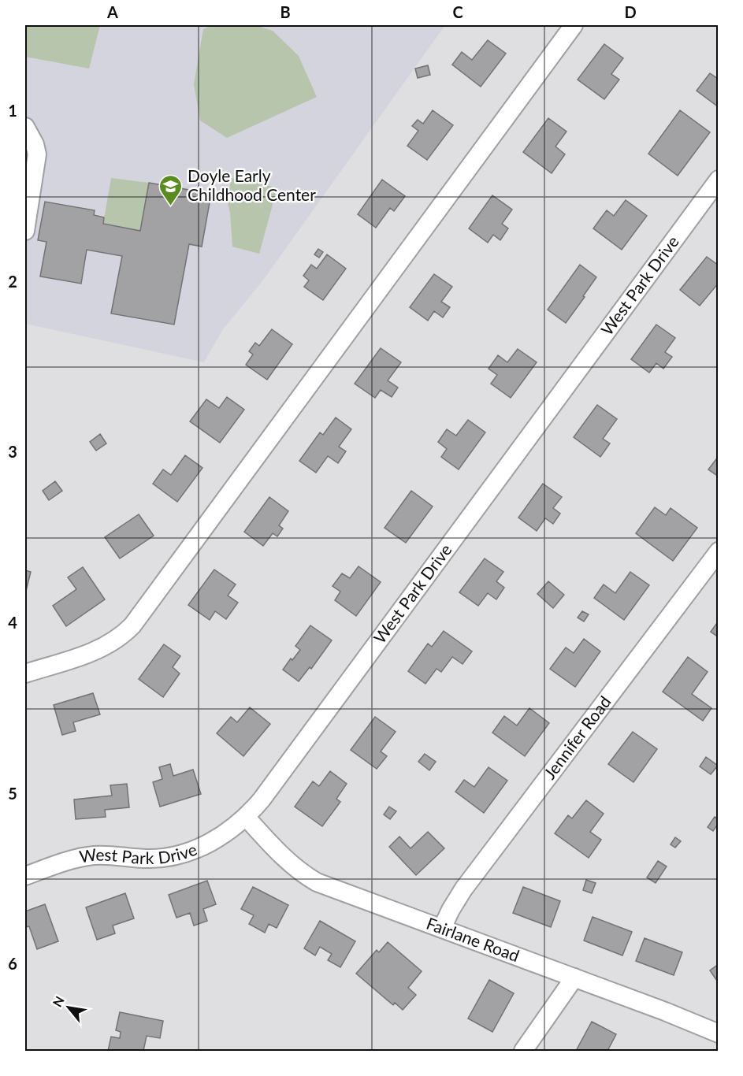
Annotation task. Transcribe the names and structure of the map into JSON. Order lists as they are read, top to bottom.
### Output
{
  "streets": {
    "street": ["West Park Drive", "Jennifer Road", "Fairlane Road"]
  },
  "crossings": [
    ["West Park Drive", "Fairlane Road"],
    ["Jennifer Road", "Fairlane Road"]
  ],
  "places": {
    "school or university": ["Doyle Early Childhood Center"]
  },
  "north": "top left",
  "grid": {
    "columns": [
      "A",
      "B",
      "C",
      "D"
    ],
    "rows": [
      "1",
      "2",
      "3",
      "4",
      "5",
      "6"
    ]
  }
}
